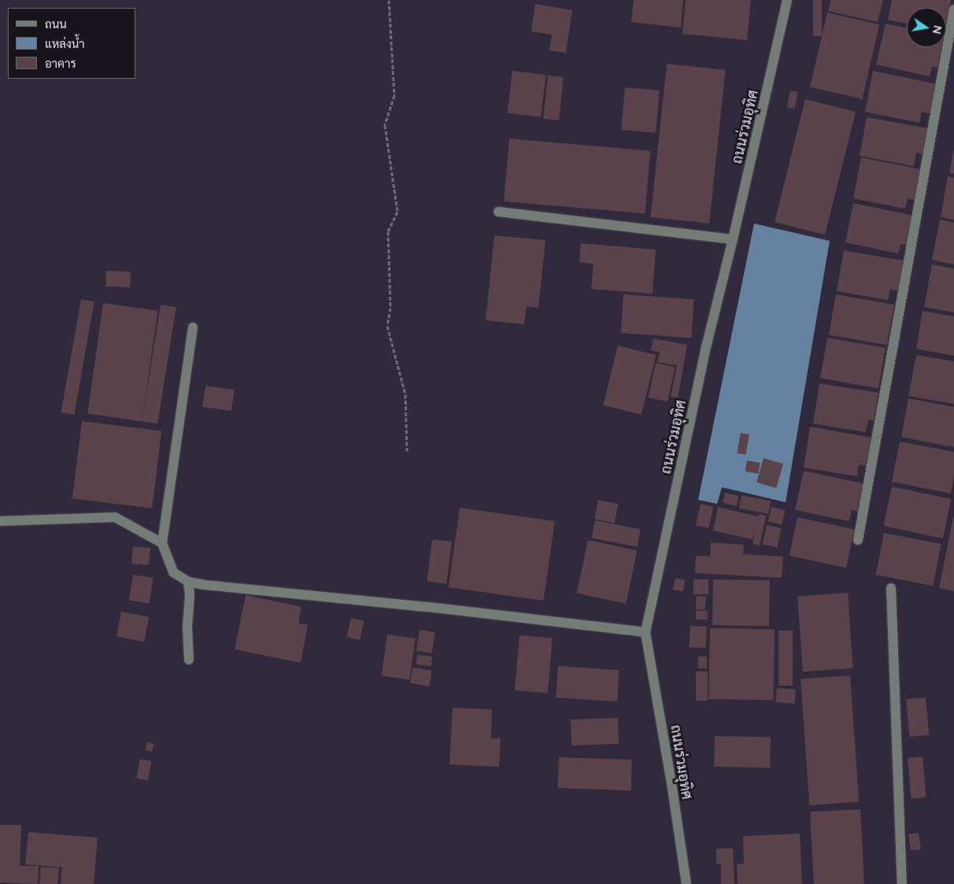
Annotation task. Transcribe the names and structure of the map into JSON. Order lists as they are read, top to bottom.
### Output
{
  "streets": {
    "street": ["ถนนร่วมอุทิศ"]
  },
  "legend": ["ถนน", "แหล่งน้ำ", "อาคาร"],
  "north": "right"
}
